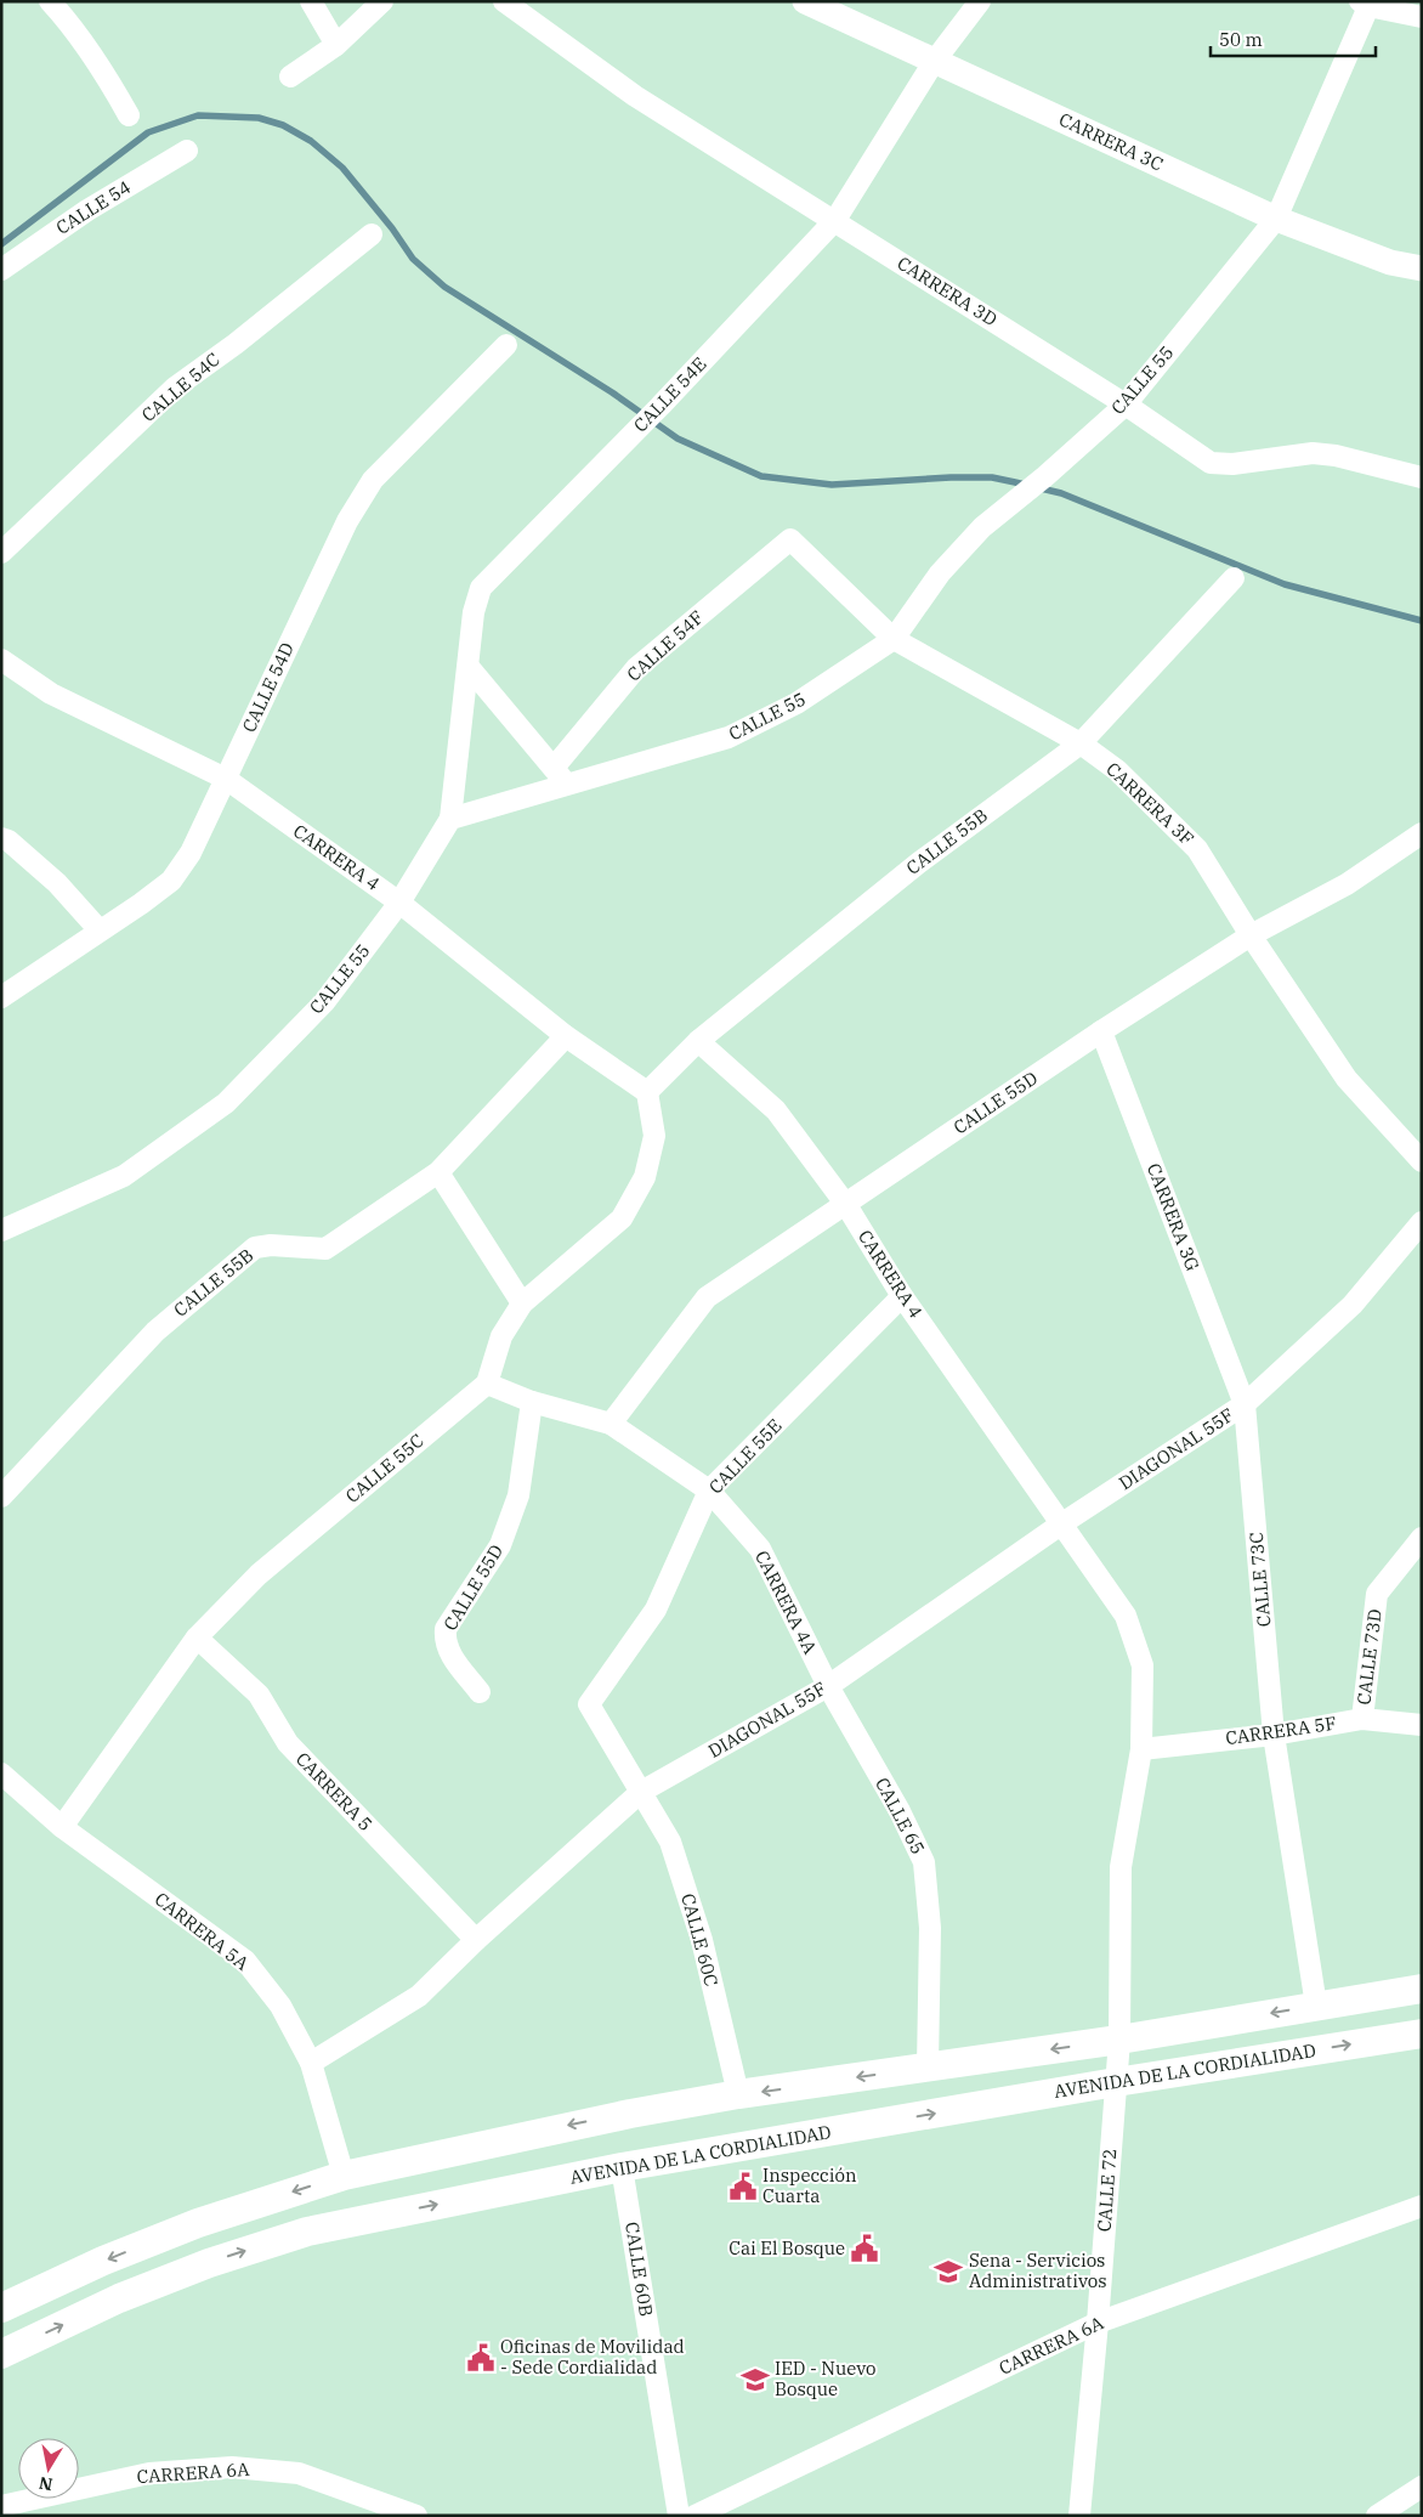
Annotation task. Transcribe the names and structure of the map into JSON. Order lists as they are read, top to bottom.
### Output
{
  "streets": {
    "main road": ["AVENIDA DE LA CORDIALIDAD"],
    "street": [
      "CARRERA 3C",
      "CALLE 54",
      "CARRERA 3D",
      "CALLE 55",
      "CALLE 54C",
      "CALLE 54E",
      "CALLE 54F",
      "CALLE 54D",
      "CARRERA 3F",
      "CALLE 55B",
      "CARRERA 4",
      "CALLE 55D",
      "CARRERA 3G",
      "DIAGONAL 55F",
      "CALLE 55E",
      "CALLE 55C",
      "CALLE 73C",
      "CARRERA 4A",
      "CALLE 73D",
      "CARRERA 5F",
      "CARRERA 5",
      "CALLE 65",
      "CARRERA 5A",
      "CALLE 60C",
      "CALLE 72",
      "CALLE 60B",
      "CARRERA 6A"
    ]
  },
  "crossings": [
    ["CARRERA 3C", "CALLE 55"],
    ["CARRERA 3C", "CALLE 54E"],
    ["CARRERA 3D", "CALLE 55"],
    ["CARRERA 3D", "CALLE 54E"],
    ["CALLE 55", "CALLE 54E"],
    ["CALLE 55", "CALLE 54F"],
    ["CALLE 55", "CARRERA 3F"],
    ["CALLE 55", "CARRERA 4"],
    ["CALLE 54F", "CARRERA 3F"],
    ["CALLE 54D", "CARRERA 4"],
    ["CARRERA 3F", "CALLE 55B"],
    ["CARRERA 3F", "CALLE 55D"],
    ["CALLE 55B", "CARRERA 4"],
    ["CARRERA 4", "CALLE 55D"],
    ["CARRERA 4", "DIAGONAL 55F"],
    ["CARRERA 4", "CALLE 55E"],
    ["CARRERA 4", "CARRERA 5F"],
    ["CARRERA 4", "CALLE 72"],
    ["CALLE 55D", "CARRERA 3G"],
    ["CALLE 55D", "CARRERA 4A"],
    ["CARRERA 3G", "DIAGONAL 55F"],
    ["CARRERA 3G", "CALLE 73C"],
    ["DIAGONAL 55F", "CALLE 73C"],
    ["DIAGONAL 55F", "CARRERA 4A"],
    ["DIAGONAL 55F", "CARRERA 5"],
    ["DIAGONAL 55F", "CALLE 65"],
    ["DIAGONAL 55F", "CARRERA 5A"],
    ["DIAGONAL 55F", "CALLE 60C"],
    ["CALLE 55E", "CARRERA 4A"],
    ["CALLE 55E", "CALLE 60C"],
    ["CALLE 55C", "CARRERA 4A"],
    ["CALLE 55C", "CARRERA 5"],
    ["CALLE 55C", "CARRERA 5A"],
    ["CALLE 73C", "CARRERA 5F"],
    ["CARRERA 4A", "CALLE 65"],
    ["CALLE 73D", "CARRERA 5F"],
    ["CARRERA 5F", "CALLE 72"],
    ["AVENIDA DE LA CORDIALIDAD", "CALLE 72"],
    ["AVENIDA DE LA CORDIALIDAD", "CALLE 60B"],
    ["CALLE 72", "CARRERA 6A"]
  ],
  "places": {
    "public building": ["Inspección Cuarta", "Cai El Bosque", "Oficinas de Movilidad - Sede Cordialidad"],
    "school or university": ["Sena - Servicios Administrativos", "IED - Nuevo Bosque"]
  },
  "scale_bar": "50 m",
  "north": "bottom"
}
